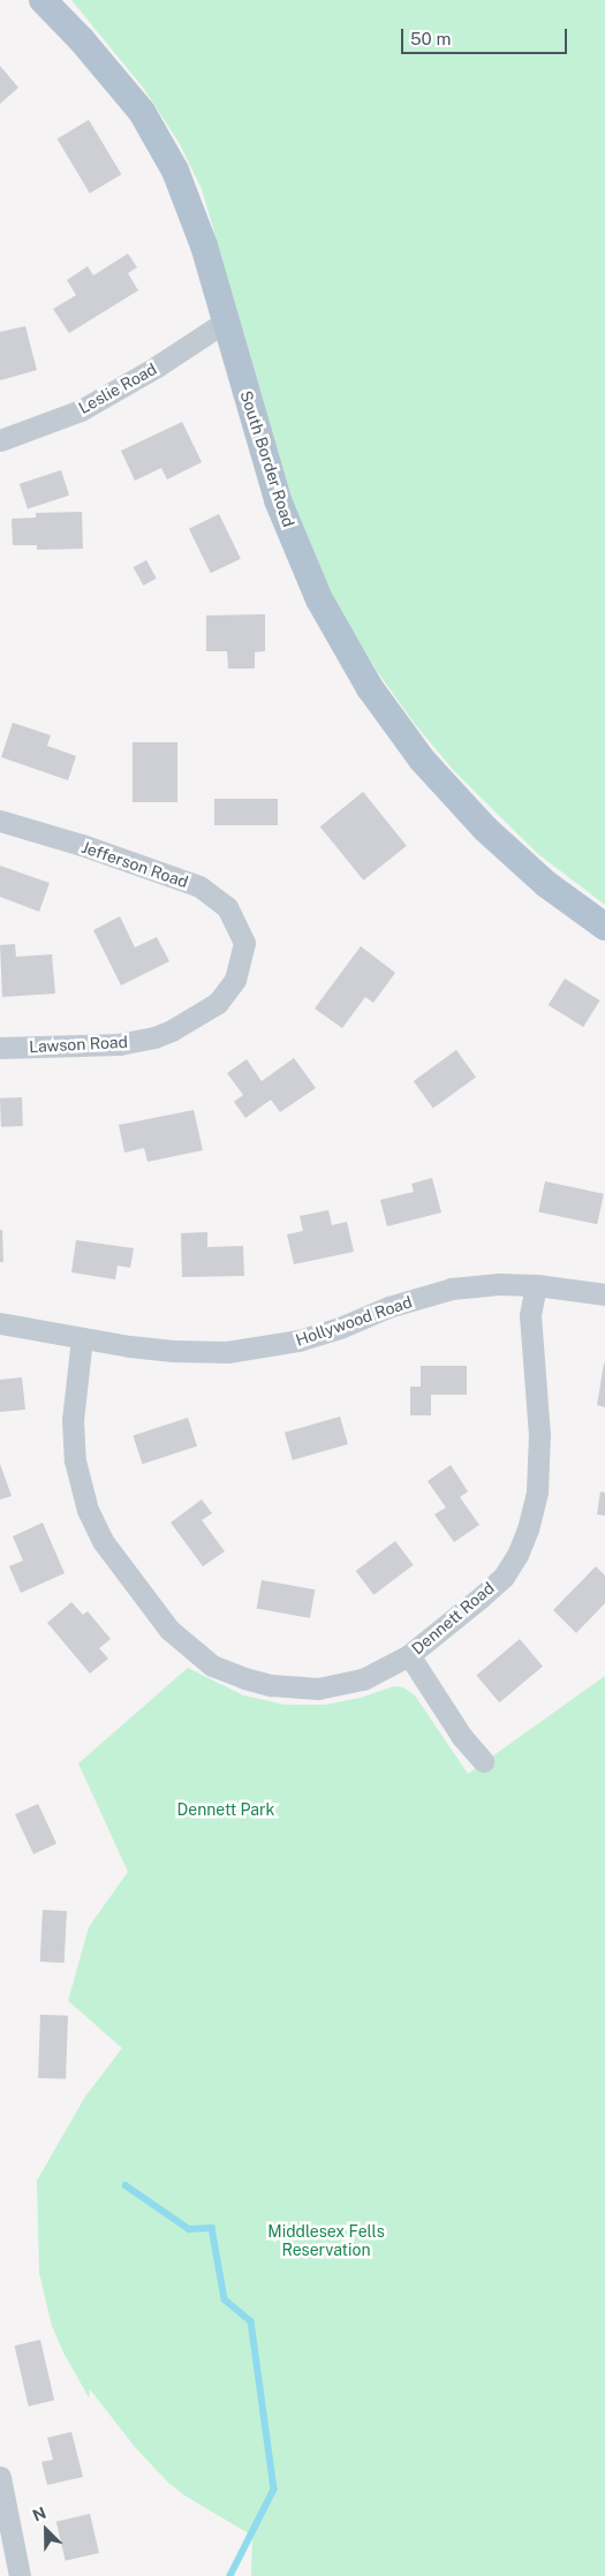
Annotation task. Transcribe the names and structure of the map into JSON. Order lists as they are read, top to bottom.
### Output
{
  "streets": {
    "main road": ["South Border Road"],
    "street": [
      "Leslie Road",
      "Jefferson Road",
      "Lawson Road",
      "Hollywood Road",
      "Dennett Road"
    ]
  },
  "crossings": [
    ["Leslie Road", "South Border Road"],
    ["Jefferson Road", "Lawson Road"],
    ["Hollywood Road", "Dennett Road"]
  ],
  "parks": ["Dennett Park", "Middlesex Fells Reservation"],
  "scale_bar": "50 m",
  "north": "top left"
}
